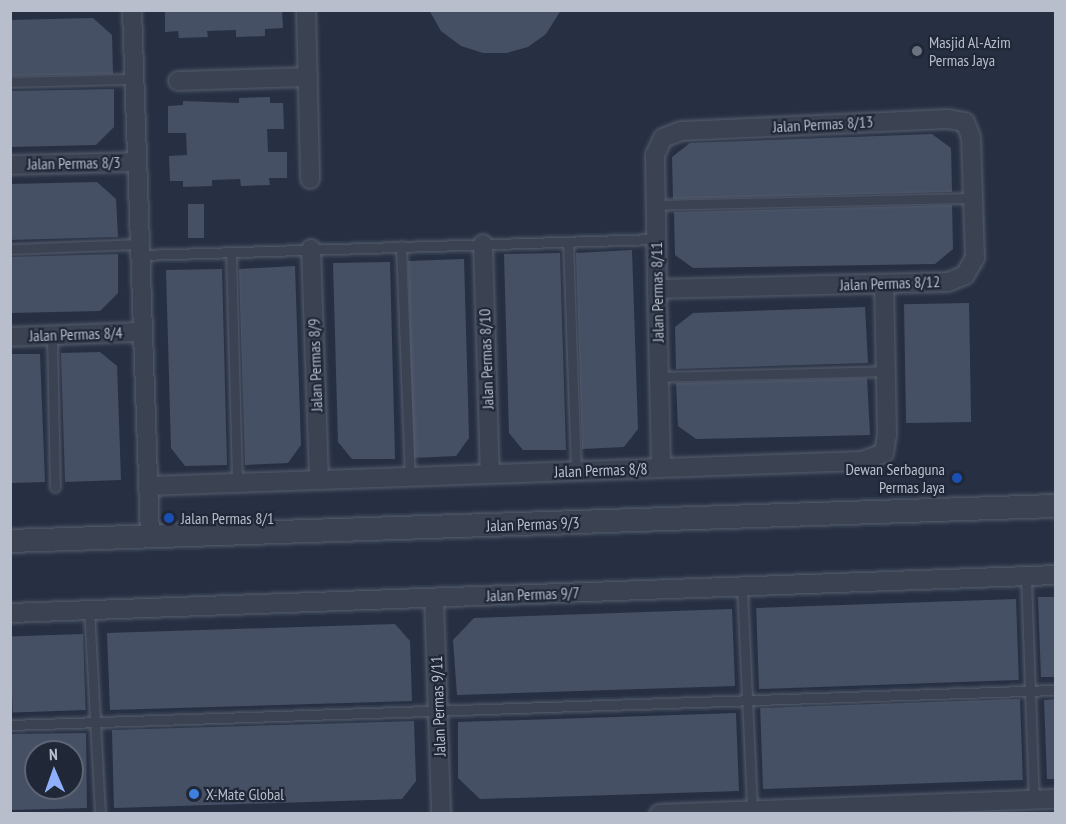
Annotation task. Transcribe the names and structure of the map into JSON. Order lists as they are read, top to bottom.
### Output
{
  "streets": {
    "street": [
      "Jalan Permas 8/13",
      "Jalan Permas 8/3",
      "Jalan Permas 8/12",
      "Jalan Permas 8/11",
      "Jalan Permas 8/4",
      "Jalan Permas 8/10",
      "Jalan Permas 8/9",
      "Jalan Permas 8/8",
      "Jalan Permas 9/3",
      "Jalan Permas 9/7",
      "Jalan Permas 9/11"
    ]
  },
  "crossings": [
    ["Jalan Permas 8/13", "Jalan Permas 8/12"],
    ["Jalan Permas 8/13", "Jalan Permas 8/11"],
    ["Jalan Permas 8/12", "Jalan Permas 8/11"],
    ["Jalan Permas 8/12", "Jalan Permas 8/8"],
    ["Jalan Permas 8/11", "Jalan Permas 8/8"],
    ["Jalan Permas 8/10", "Jalan Permas 8/8"],
    ["Jalan Permas 8/9", "Jalan Permas 8/8"],
    ["Jalan Permas 9/7", "Jalan Permas 9/11"]
  ],
  "places": [
    "Masjid Al-Azim Permas Jaya",
    "Dewan Serbaguna Permas Jaya",
    "Jalan Permas 8/1",
    "X-Mate Global"
  ],
  "north": "top"
}
